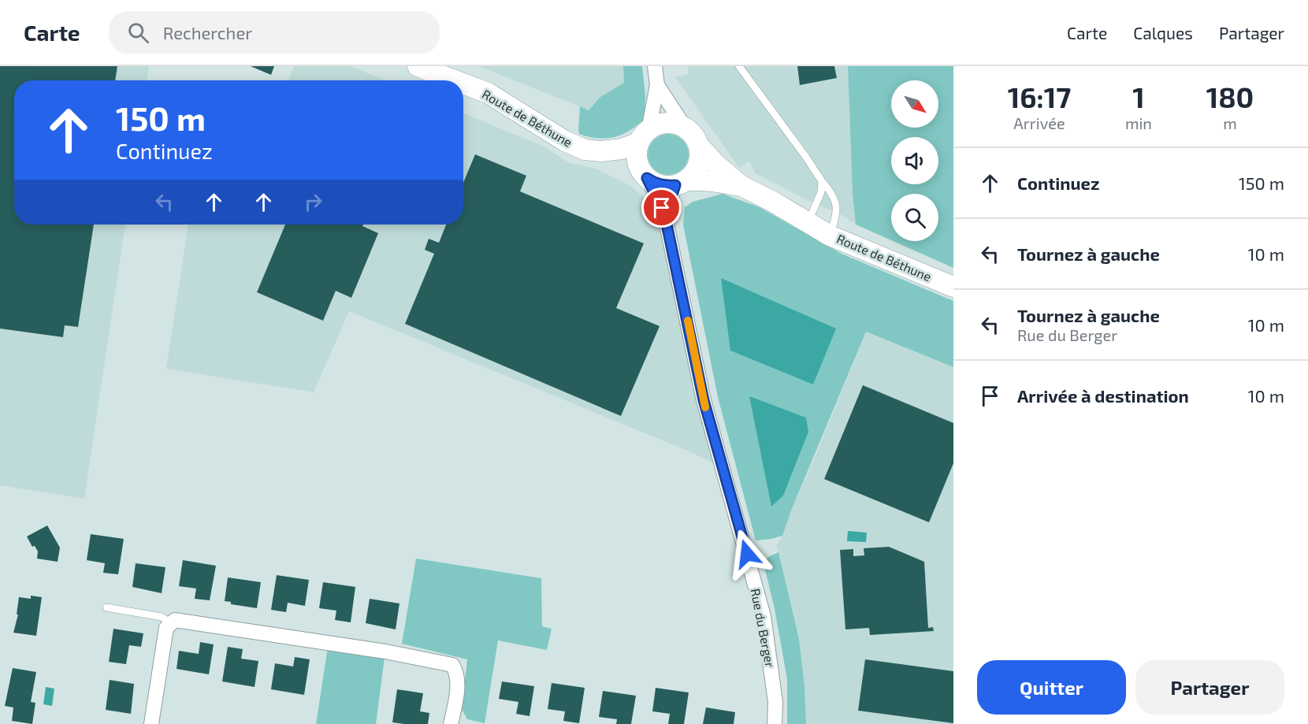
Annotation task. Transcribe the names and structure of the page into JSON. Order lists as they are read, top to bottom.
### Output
{
  "streets": {
    "main road": ["Route de Béthune"],
    "street": ["Rue du Berger"]
  },
  "crossings": [
    ["Route de Béthune", "Rue du Berger"]
  ],
  "north": "bottom right",
  "page": {
    "header": "Carte",
    "search": "Rechercher",
    "nav": ["Carte", "Calques", "Partager"],
    "eta": [
      "16:17",
      "Arrivée",
      "1",
      "min",
      "180",
      "m"
    ],
    "turn": ["150 m", "Continuez"],
    "list": [
      {
        "name": "Continuez",
        "value": "150 m"
      },
      {
        "name": "Tournez à gauche",
        "value": "10 m"
      },
      {
        "name": "Tournez à gauche",
        "note": "Rue du Berger",
        "value": "10 m"
      },
      {
        "name": "Arrivée à destination",
        "value": "10 m"
      }
    ],
    "buttons": ["Quitter", "Partager"]
  }
}
